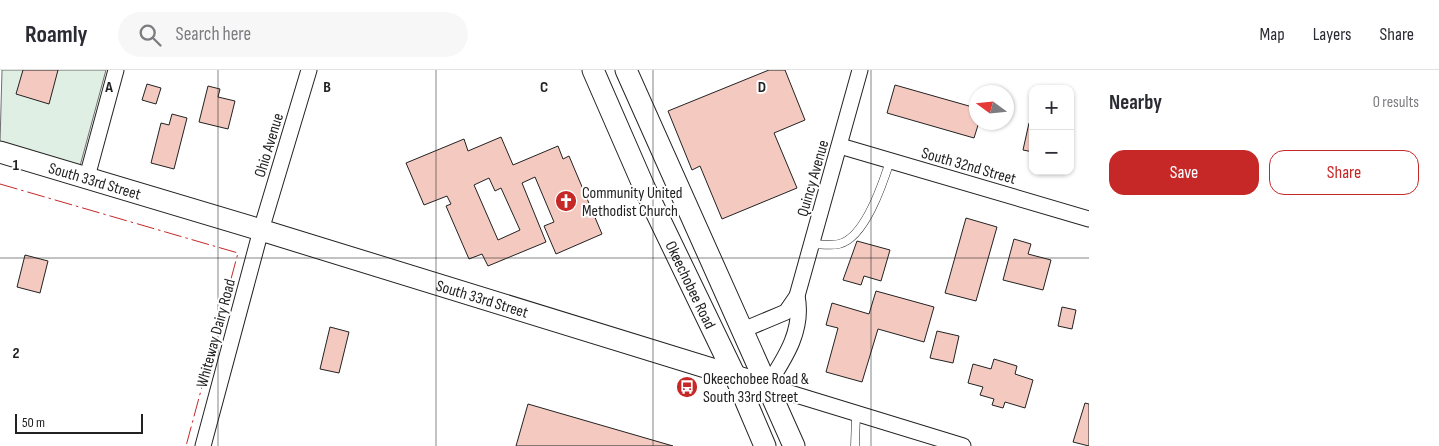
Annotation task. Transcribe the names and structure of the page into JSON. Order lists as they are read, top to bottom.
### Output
{
  "streets": {
    "main road": ["South 33rd Street", "Okeechobee Road"],
    "street": [
      "Ohio Avenue",
      "South 32nd Street",
      "Quincy Avenue",
      "Whiteway Dairy Road"
    ]
  },
  "crossings": [
    ["Ohio Avenue", "South 33rd Street"],
    ["Ohio Avenue", "Whiteway Dairy Road"],
    ["South 32nd Street", "Quincy Avenue"],
    ["Quincy Avenue", "South 33rd Street"],
    ["Quincy Avenue", "Okeechobee Road"],
    ["South 33rd Street", "Okeechobee Road"],
    ["South 33rd Street", "Whiteway Dairy Road"]
  ],
  "places": {
    "church": ["Community United Methodist Church"],
    "bus stop": ["Okeechobee Road & South 33rd Street"]
  },
  "scale_bar": "50 m",
  "north": "left",
  "page": {
    "header": "Roamly",
    "search": "Search here",
    "nav": ["Map", "Layers", "Share"],
    "heading": ["Nearby", "0 results"],
    "map_buttons": ["+", "−"],
    "buttons": ["Save", "Share"],
    "scale": "50 m"
  },
  "grid": {
    "columns": [
      "A",
      "B",
      "C",
      "D"
    ],
    "rows": ["1", "2"]
  }
}
